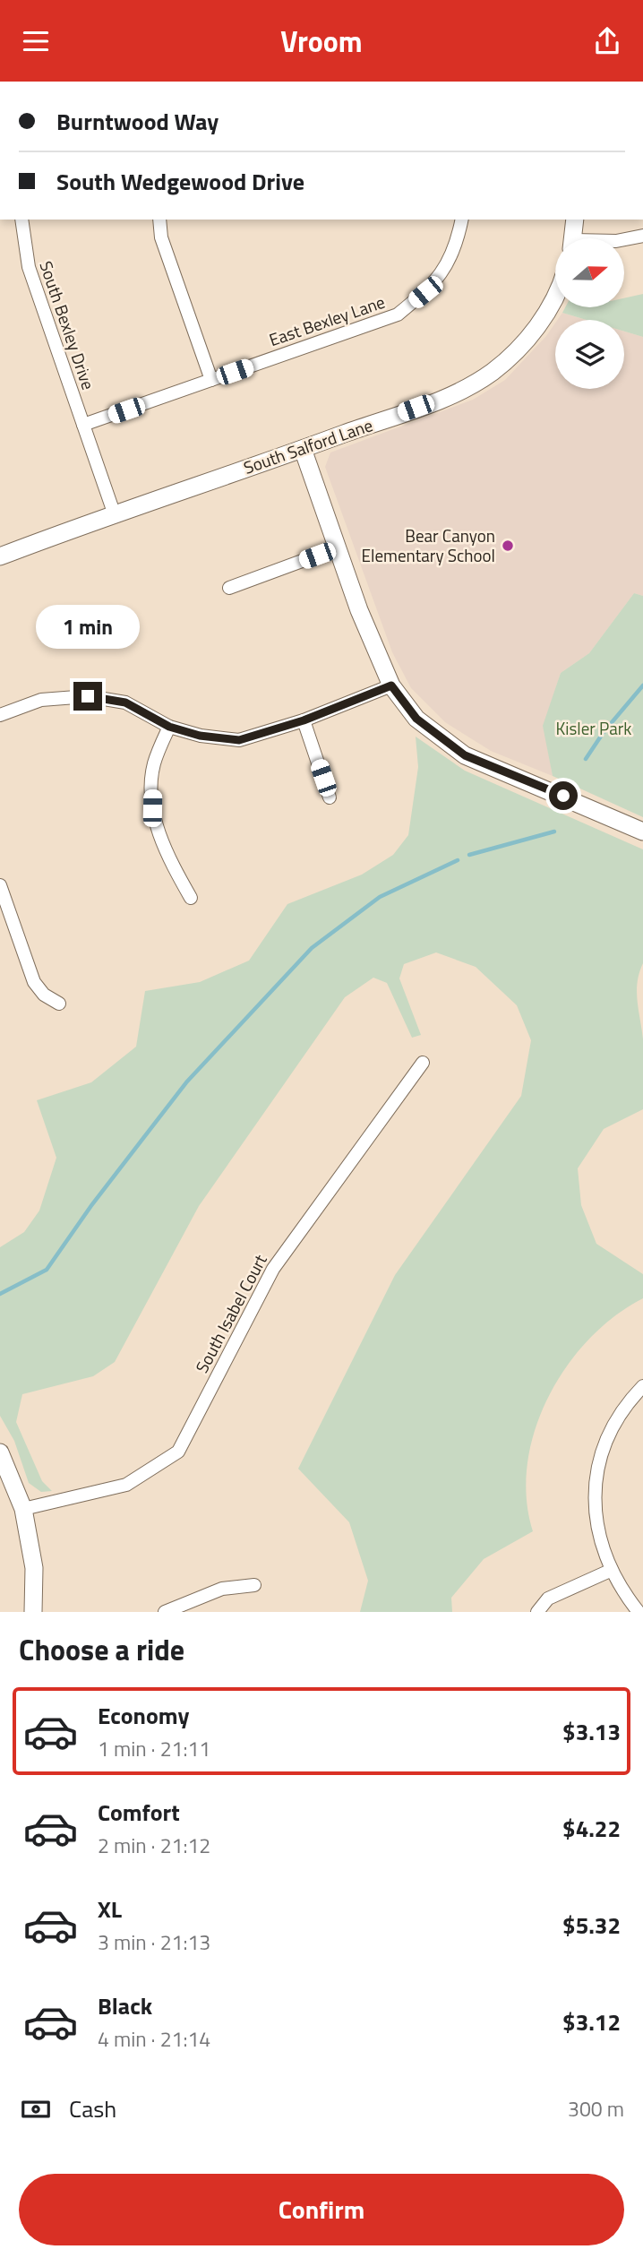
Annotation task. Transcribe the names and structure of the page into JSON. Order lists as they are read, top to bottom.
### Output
{
  "streets": {
    "street": [
      "East Bexley Lane",
      "South Bexley Drive",
      "South Salford Lane",
      "South Isabel Court"
    ]
  },
  "crossings": [
    ["East Bexley Lane", "South Bexley Drive"],
    ["South Bexley Drive", "South Salford Lane"]
  ],
  "parks": ["Kisler Park"],
  "places": ["Bear Canyon Elementary School"],
  "north": "right",
  "page": {
    "header": "Vroom",
    "banner": ["Burntwood Way", "South Wedgewood Drive"],
    "bubble": "1 min",
    "heading": "Choose a ride",
    "list": [
      {
        "name": "Economy",
        "note": "1 min · 21:11",
        "value": "$3.13"
      },
      {
        "name": "Comfort",
        "note": "2 min · 21:12",
        "value": "$4.22"
      },
      {
        "name": "XL",
        "note": "3 min · 21:13",
        "value": "$5.32"
      },
      {
        "name": "Black",
        "note": "4 min · 21:14",
        "value": "$3.12"
      }
    ],
    "pay": ["Cash", "300 m"],
    "buttons": "Confirm"
  }
}
